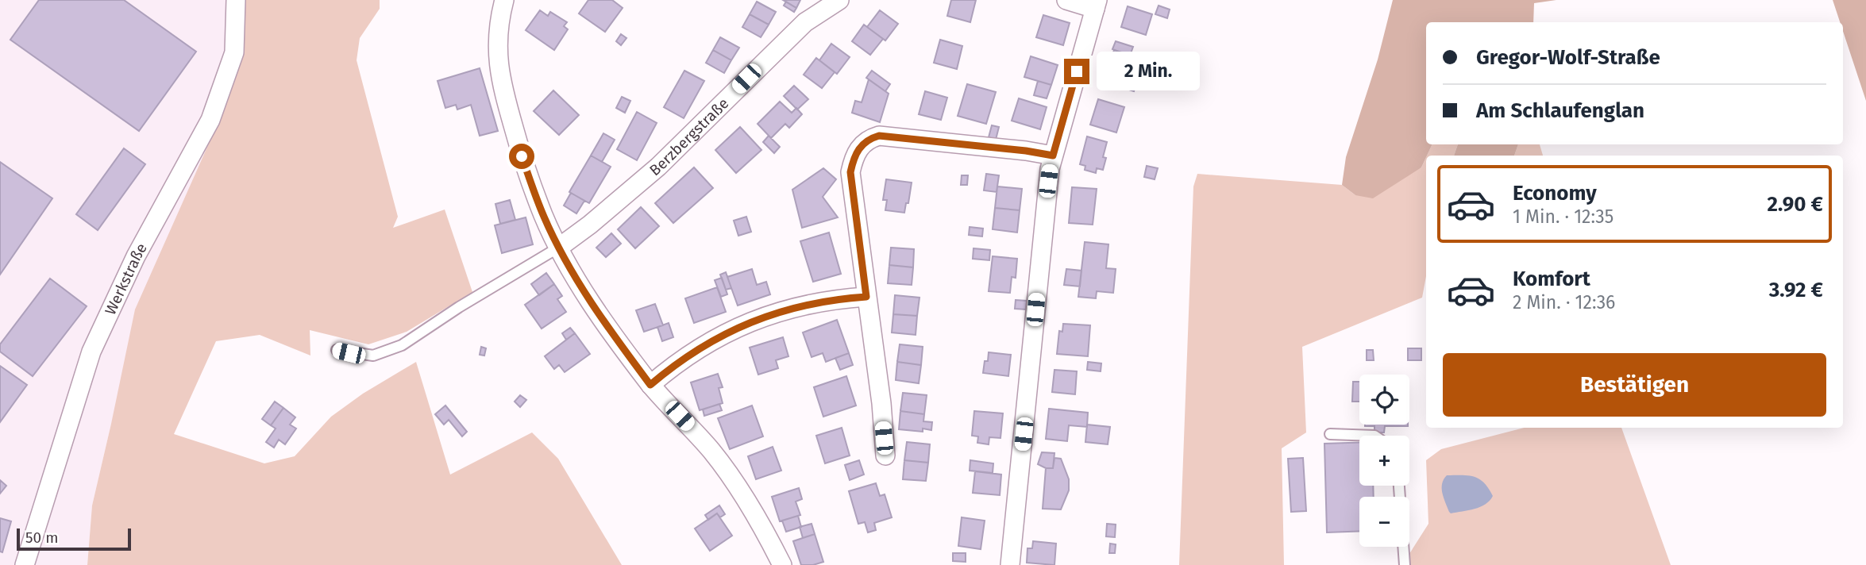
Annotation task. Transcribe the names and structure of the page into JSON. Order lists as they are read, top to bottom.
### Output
{
  "streets": {
    "street": ["Berzbergstraße", "Werkstraße"]
  },
  "scale_bar": "50 m",
  "page": {
    "banner": ["Gregor-Wolf-Straße", "Am Schlaufenglan"],
    "bubble": "2 Min.",
    "list": [
      {
        "name": "Economy",
        "note": "1 Min. · 12:35",
        "value": "2.90 €"
      },
      {
        "name": "Komfort",
        "note": "2 Min. · 12:36",
        "value": "3.92 €"
      }
    ],
    "buttons": "Bestätigen",
    "map_buttons": ["+", "−"],
    "scale": "50 m"
  }
}
